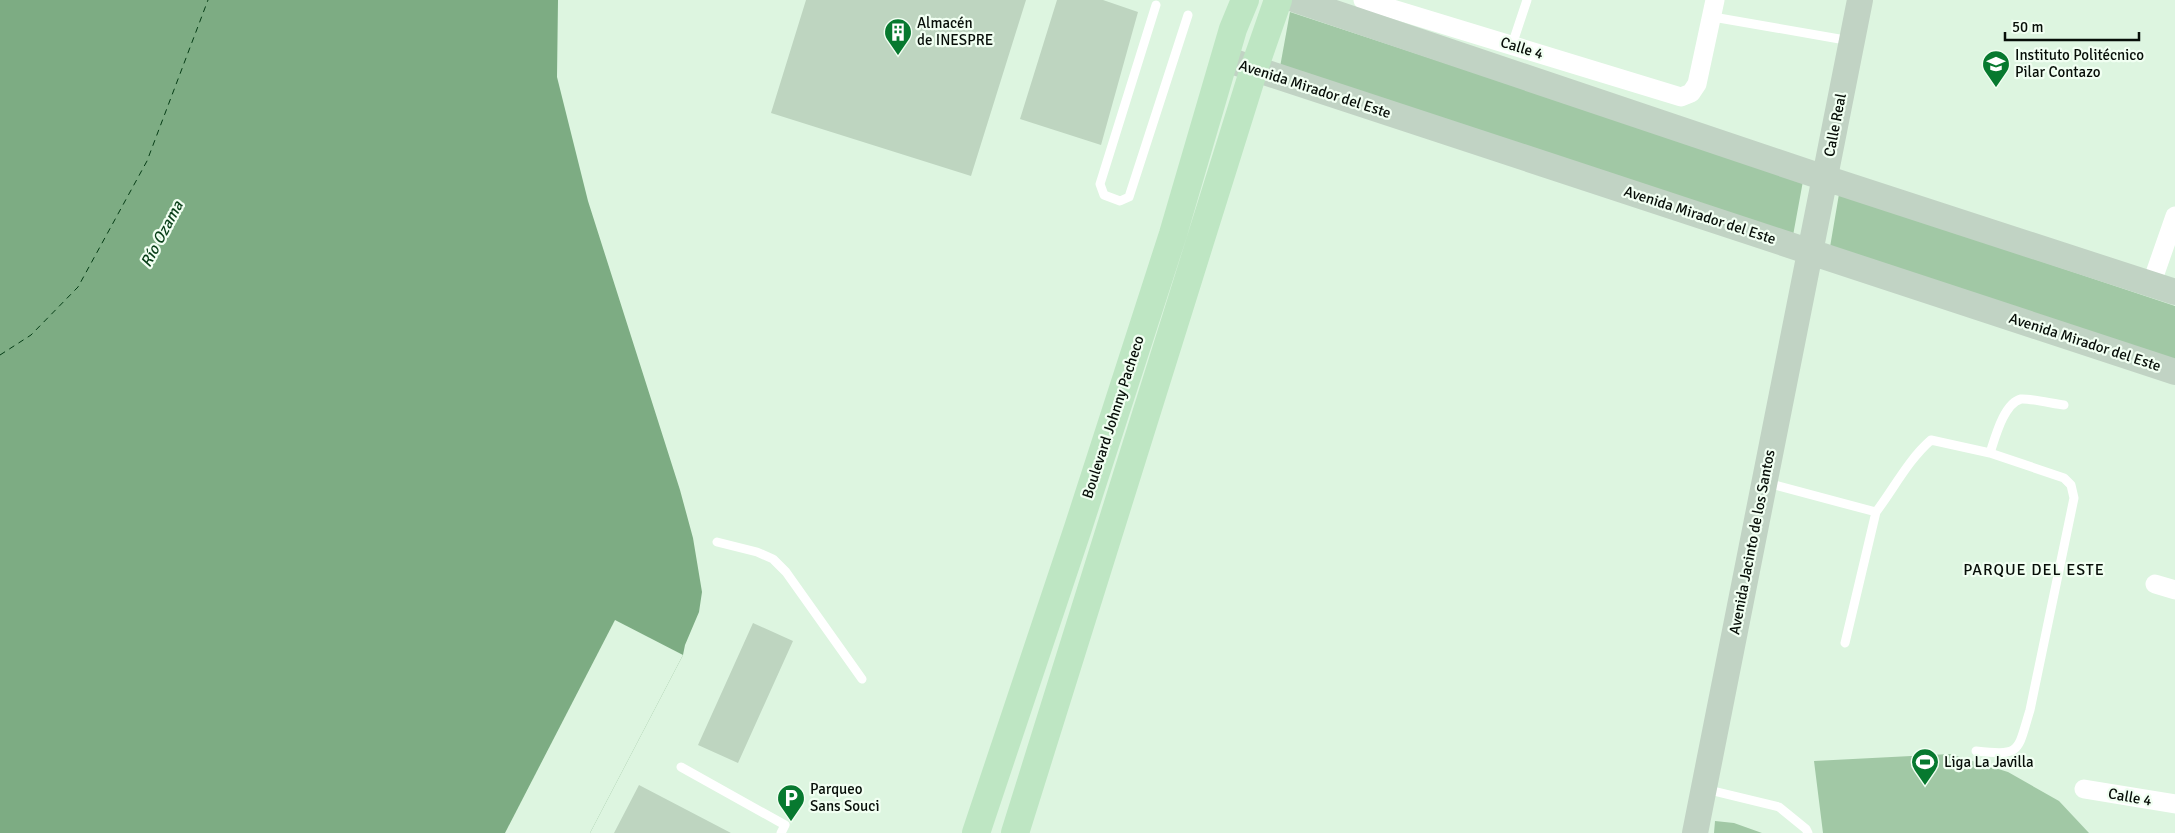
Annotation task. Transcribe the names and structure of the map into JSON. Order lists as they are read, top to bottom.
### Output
{
  "streets": {
    "main road": ["Boulevard Johnny Pacheco"],
    "street": [
      "Calle 4",
      "Avenida Mirador del Este",
      "Calle Real",
      "Avenida Jacinto de los Santos"
    ]
  },
  "crossings": [
    ["Avenida Mirador del Este", "Calle Real"],
    ["Avenida Mirador del Este", "Boulevard Johnny Pacheco"],
    ["Avenida Mirador del Este", "Avenida Jacinto de los Santos"],
    ["Calle Real", "Avenida Jacinto de los Santos"]
  ],
  "districts": ["PARQUE DEL ESTE"],
  "water": ["Río Ozama"],
  "places": {
    "building": ["Almacén de INESPRE"],
    "school or university": ["Instituto Politécnico Pilar Contazo"],
    "sports": ["Liga La Javilla"],
    "parking": ["Parqueo Sans Souci"]
  },
  "scale_bar": "50 m"
}
